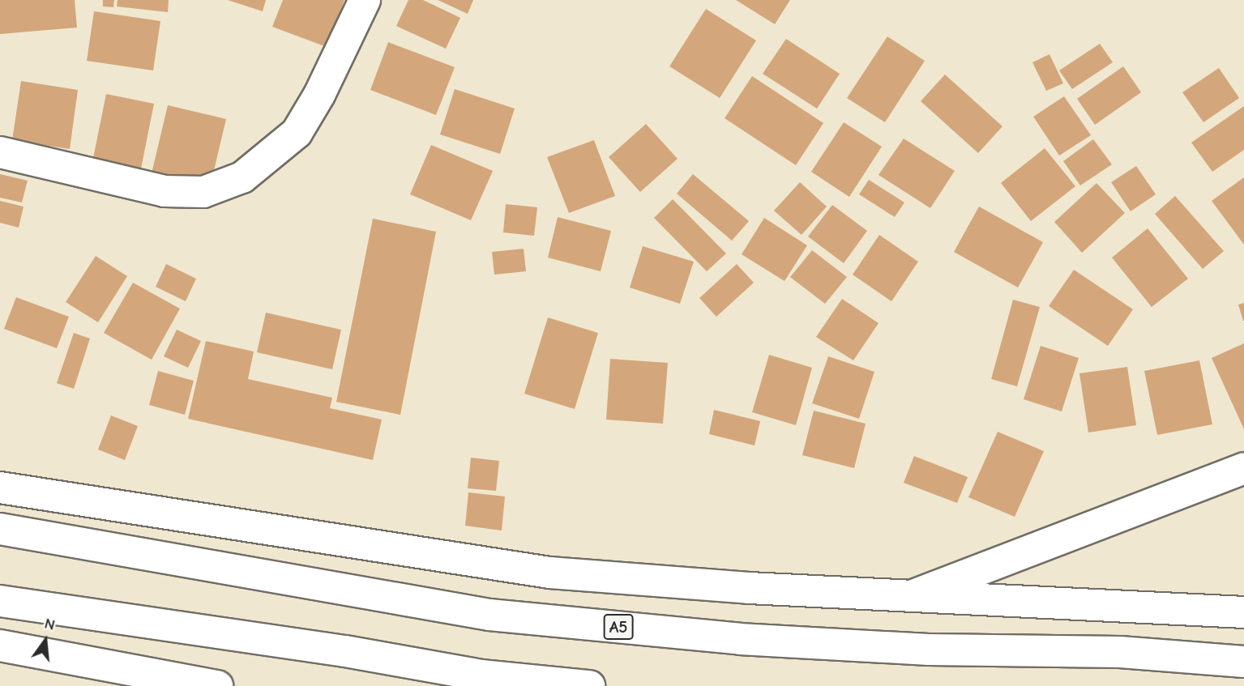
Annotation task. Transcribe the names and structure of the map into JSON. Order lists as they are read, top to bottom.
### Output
{
  "streets": {
    "main road": ["A5"]
  },
  "north": "top"
}
